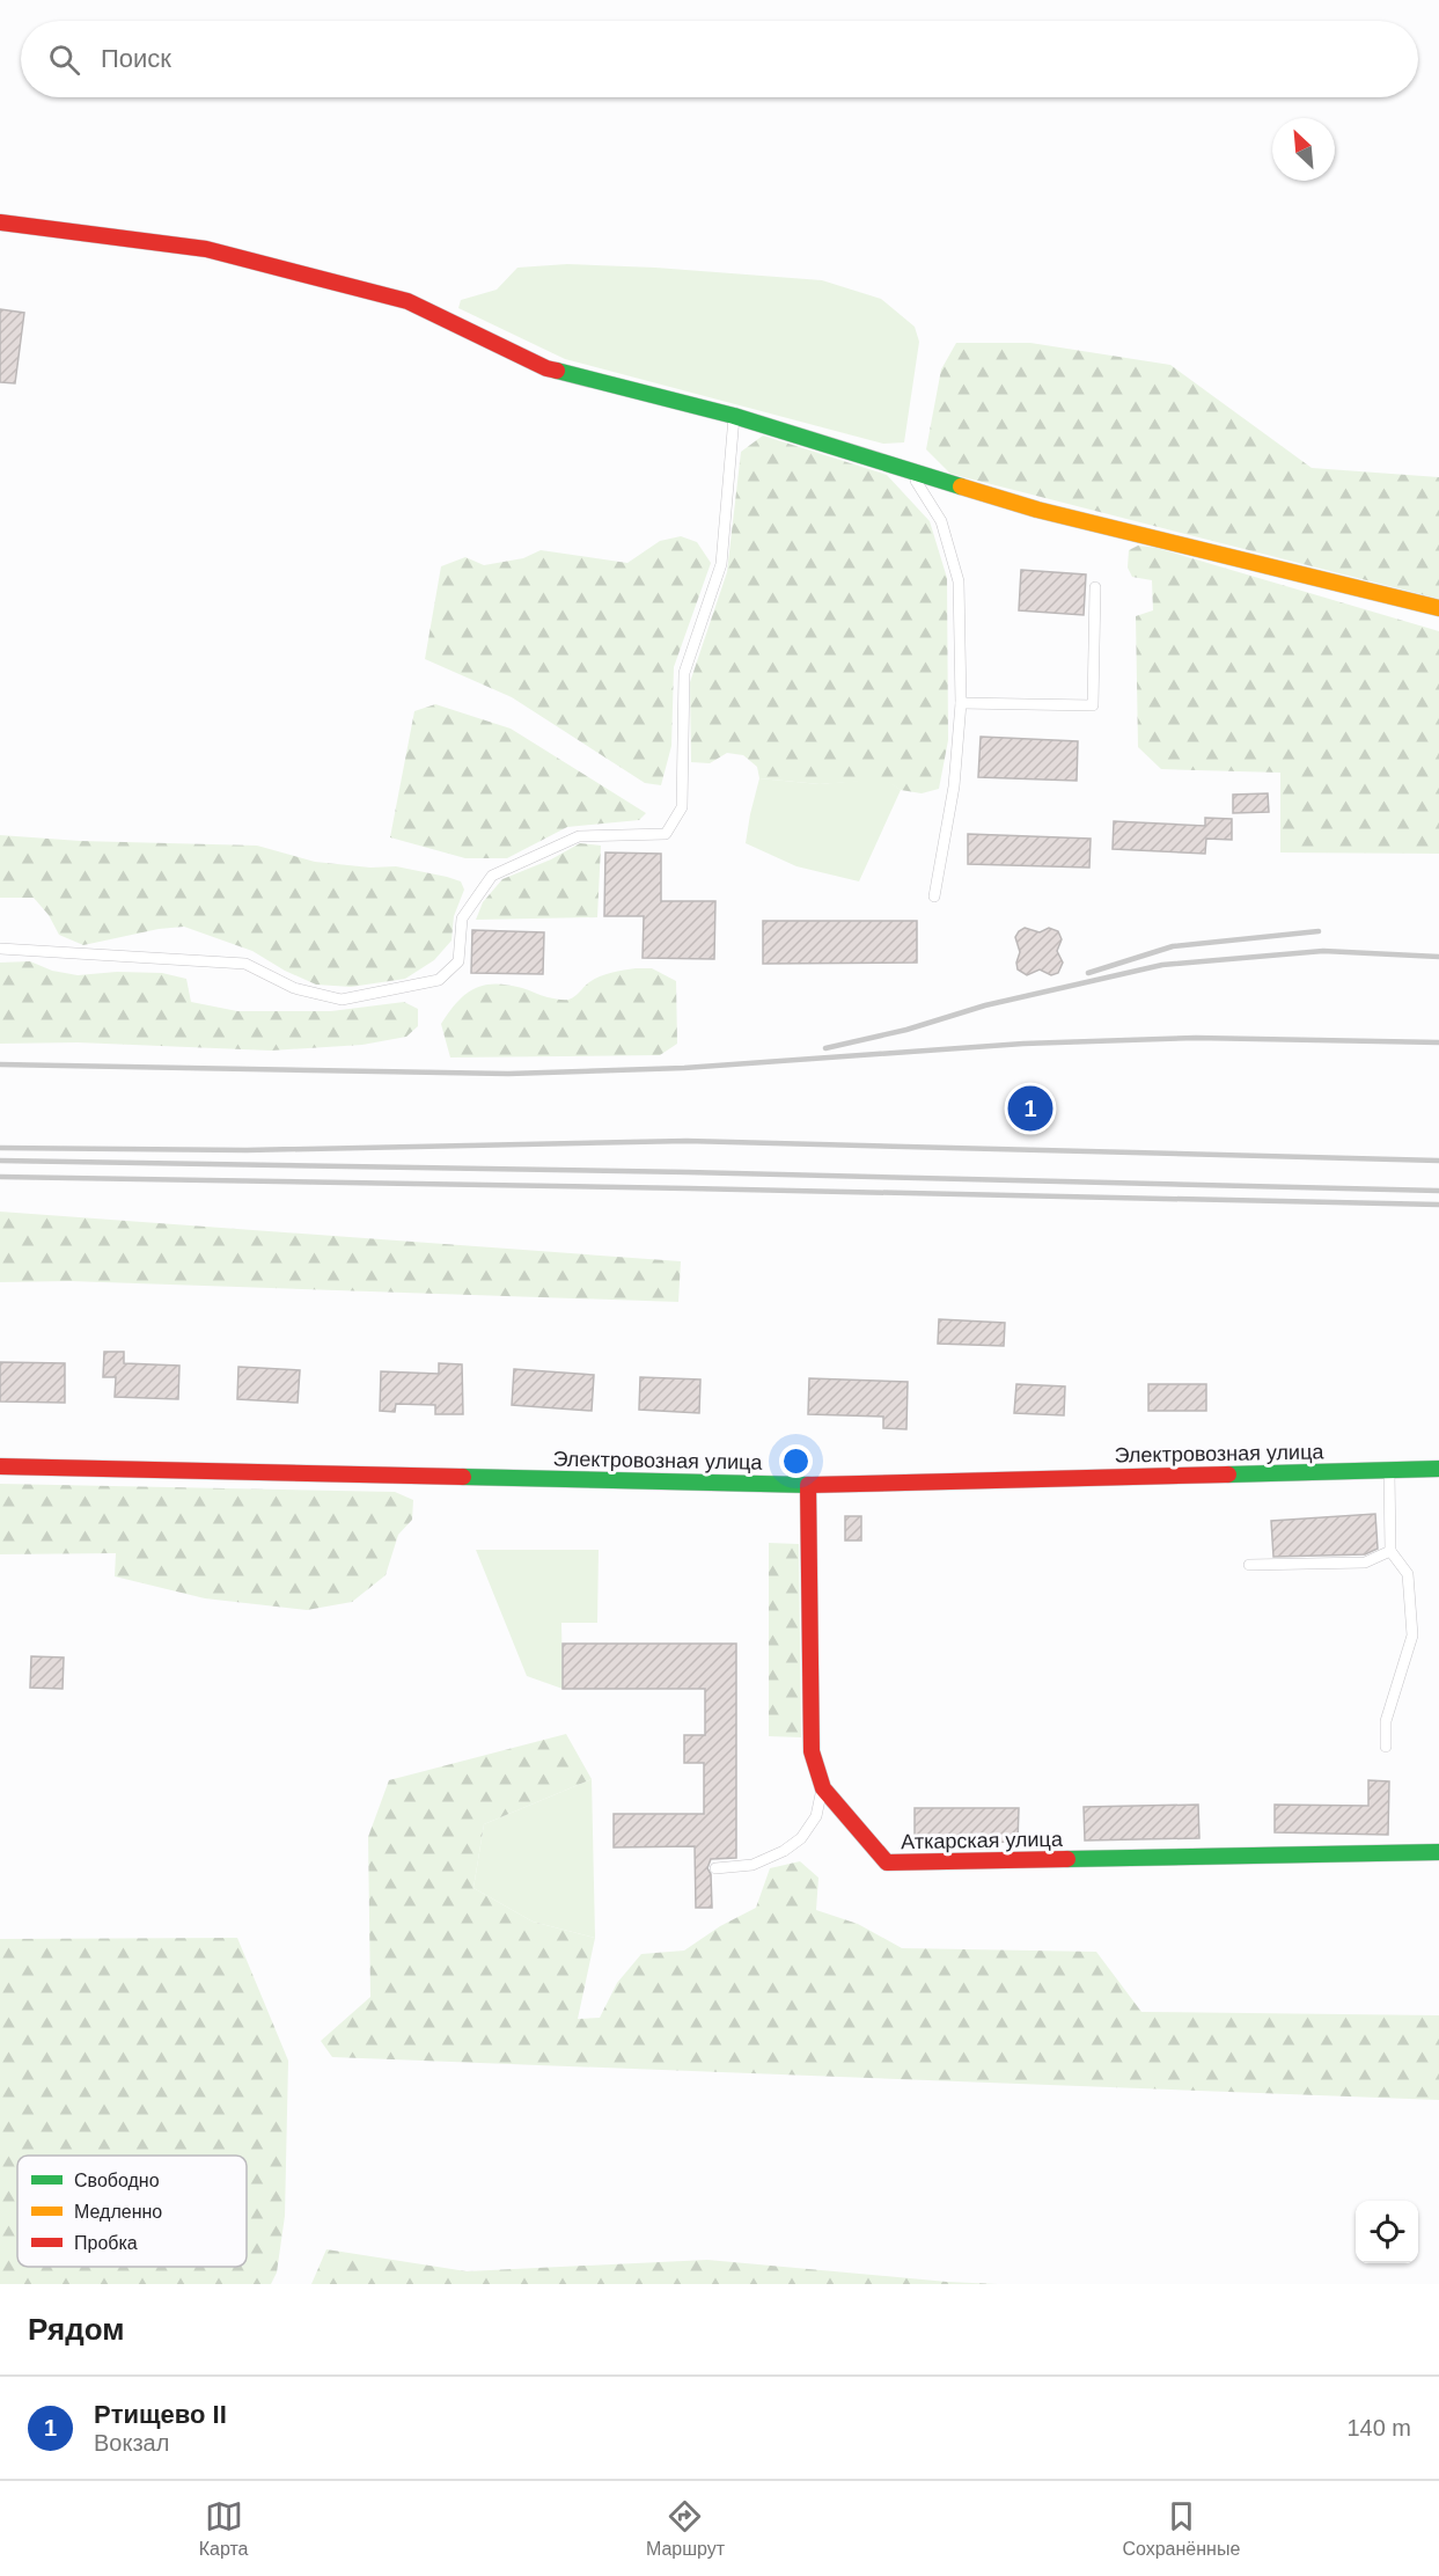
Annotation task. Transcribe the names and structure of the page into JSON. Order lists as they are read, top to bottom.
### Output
{
  "streets": {
    "street": ["Электровозная улица", "Аткарская улица"]
  },
  "crossings": [
    ["Электровозная улица", "Аткарская улица"]
  ],
  "legend": ["Свободно", "Медленно", "Пробка"],
  "north": "top left",
  "page": {
    "search": "Поиск",
    "pins": "1",
    "heading": "Рядом",
    "list": [
      {
        "mark": "1",
        "name": "Ртищево II",
        "note": "Вокзал",
        "value": "140 m"
      }
    ],
    "nav": ["Карта", "Маршрут", "Сохранённые"]
  }
}
